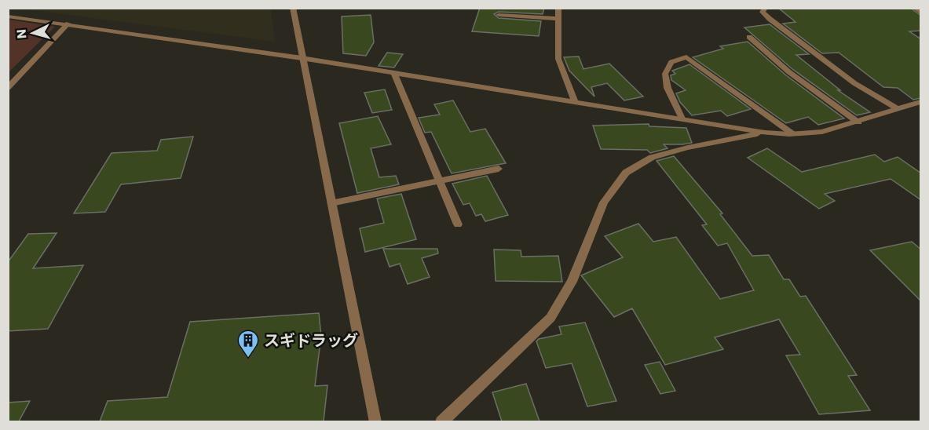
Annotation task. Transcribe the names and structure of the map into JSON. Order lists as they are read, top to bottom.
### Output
{
  "places": {
    "building": ["スギドラッグ"]
  },
  "north": "left"
}
